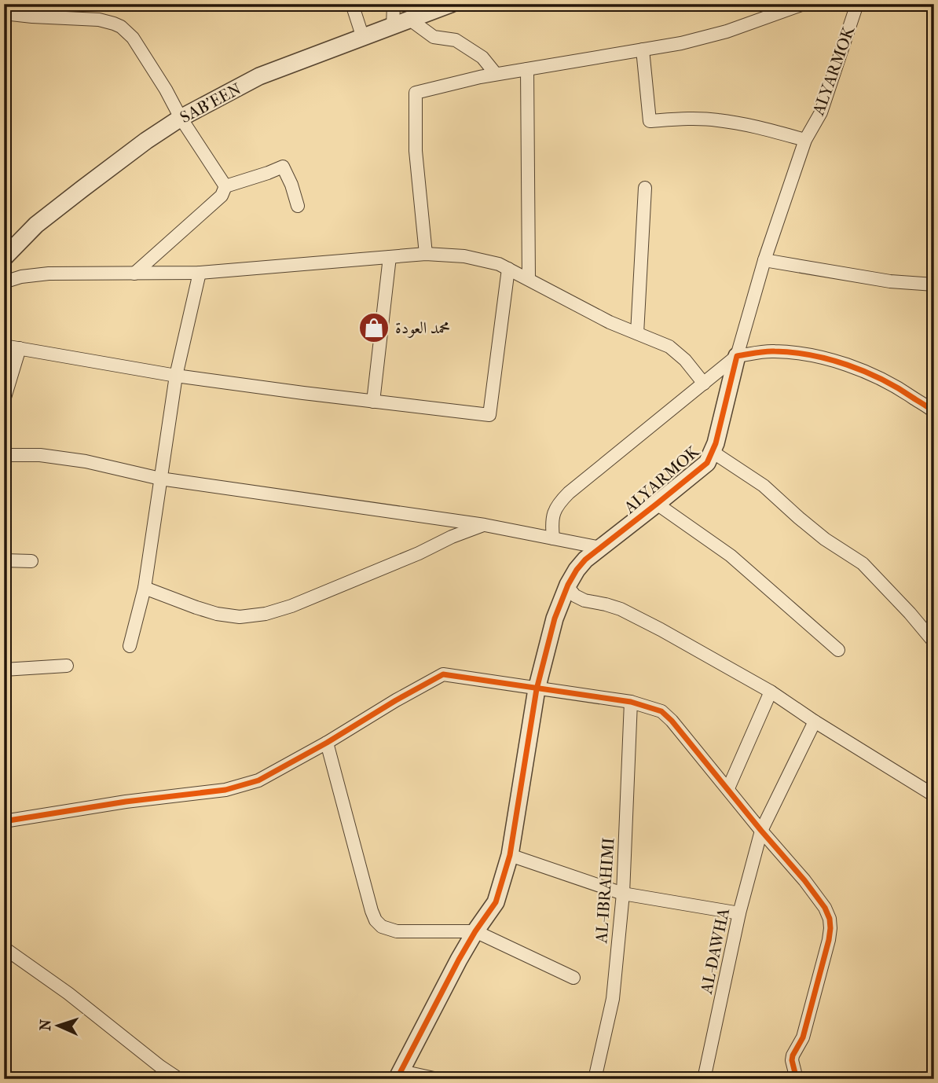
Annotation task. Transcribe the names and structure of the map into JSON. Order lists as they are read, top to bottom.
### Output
{
  "streets": {
    "street": [
      "ALYARMOK",
      "SAB'EEN",
      "AL-IBRAHIMI",
      "AL-DAWHA"
    ]
  },
  "places": {
    "shop": ["محمد العودة"]
  },
  "north": "left"
}
